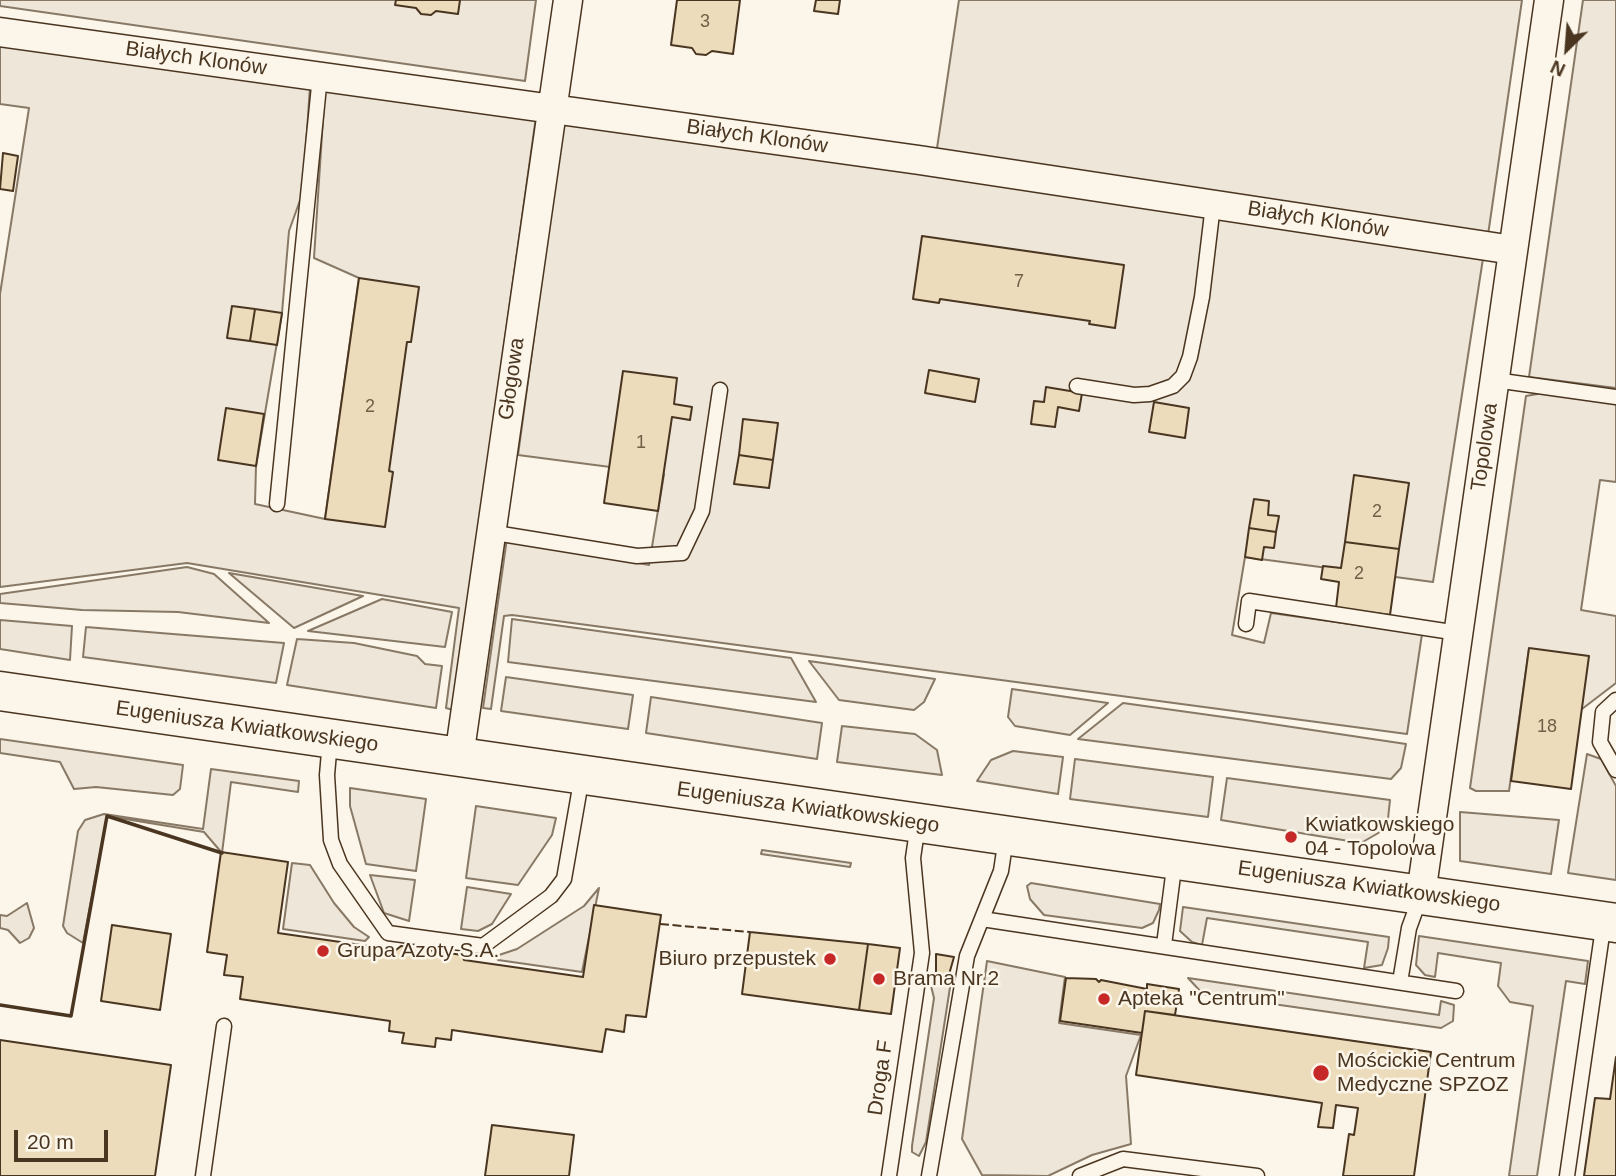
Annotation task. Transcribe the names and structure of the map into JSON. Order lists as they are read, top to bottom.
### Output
{
  "streets": {
    "main road": ["Eugeniusza Kwiatkowskiego"],
    "street": ["Białych Klonów", "Głogowa", "Topolowa"],
    "lane": ["Droga F"]
  },
  "crossings": [
    ["Białych Klonów", "Głogowa"],
    ["Białych Klonów", "Topolowa"],
    ["Głogowa", "Eugeniusza Kwiatkowskiego"],
    ["Topolowa", "Eugeniusza Kwiatkowskiego"],
    ["Eugeniusza Kwiatkowskiego", "Droga F"]
  ],
  "places": [
    "Kwiatkowskiego 04 - Topolowa",
    "Grupa Azoty S.A.",
    "Biuro przepustek",
    "Brama Nr.2",
    "Apteka \"Centrum\"",
    "Mościckie Centrum Medyczne SPZOZ"
  ],
  "house_numbers": [
    "3",
    "7",
    "2",
    "1",
    "2",
    "2",
    "18"
  ],
  "scale_bar": "20 m",
  "north": "bottom left"
}
